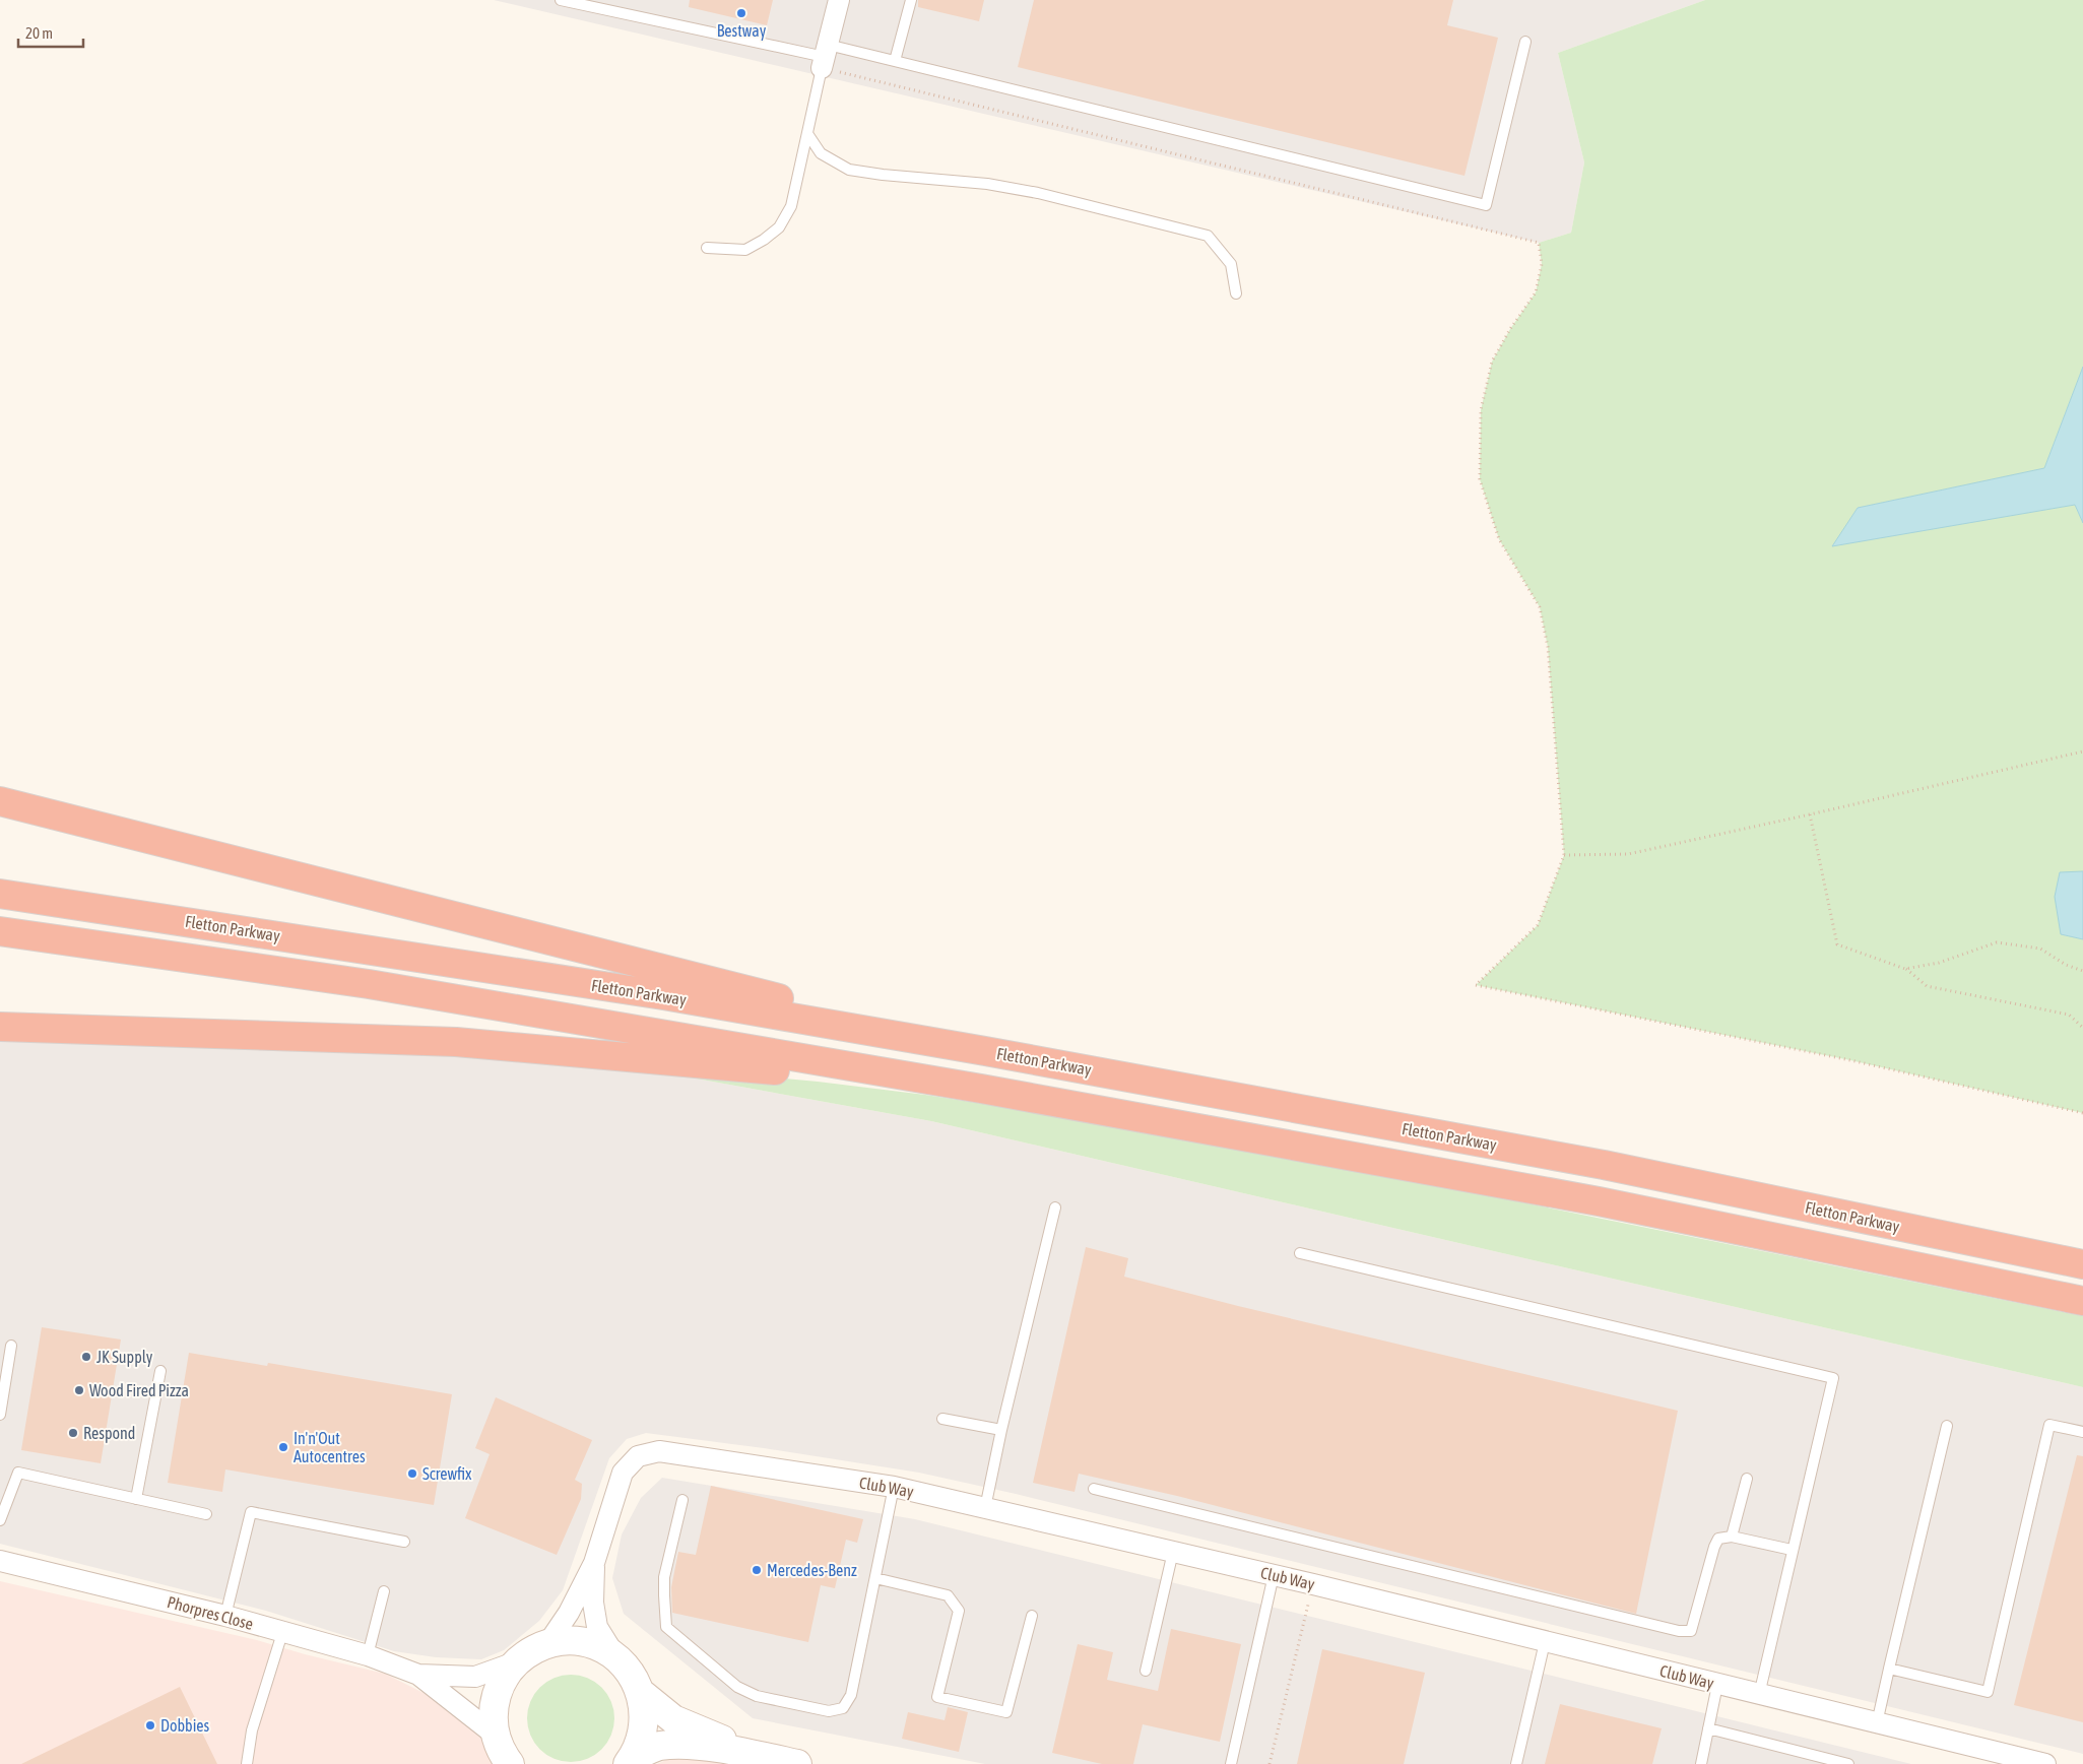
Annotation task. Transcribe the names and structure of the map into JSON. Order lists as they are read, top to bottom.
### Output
{
  "streets": {
    "highway": ["Fletton Parkway"],
    "street": ["Club Way", "Phorpres Close"]
  },
  "places": [
    "Bestway",
    "JK Supply",
    "Wood Fired Pizza",
    "Respond",
    "In'n'Out Autocentres",
    "Screwfix",
    "Mercedes-Benz",
    "Dobbies"
  ],
  "scale_bar": "20 m"
}
